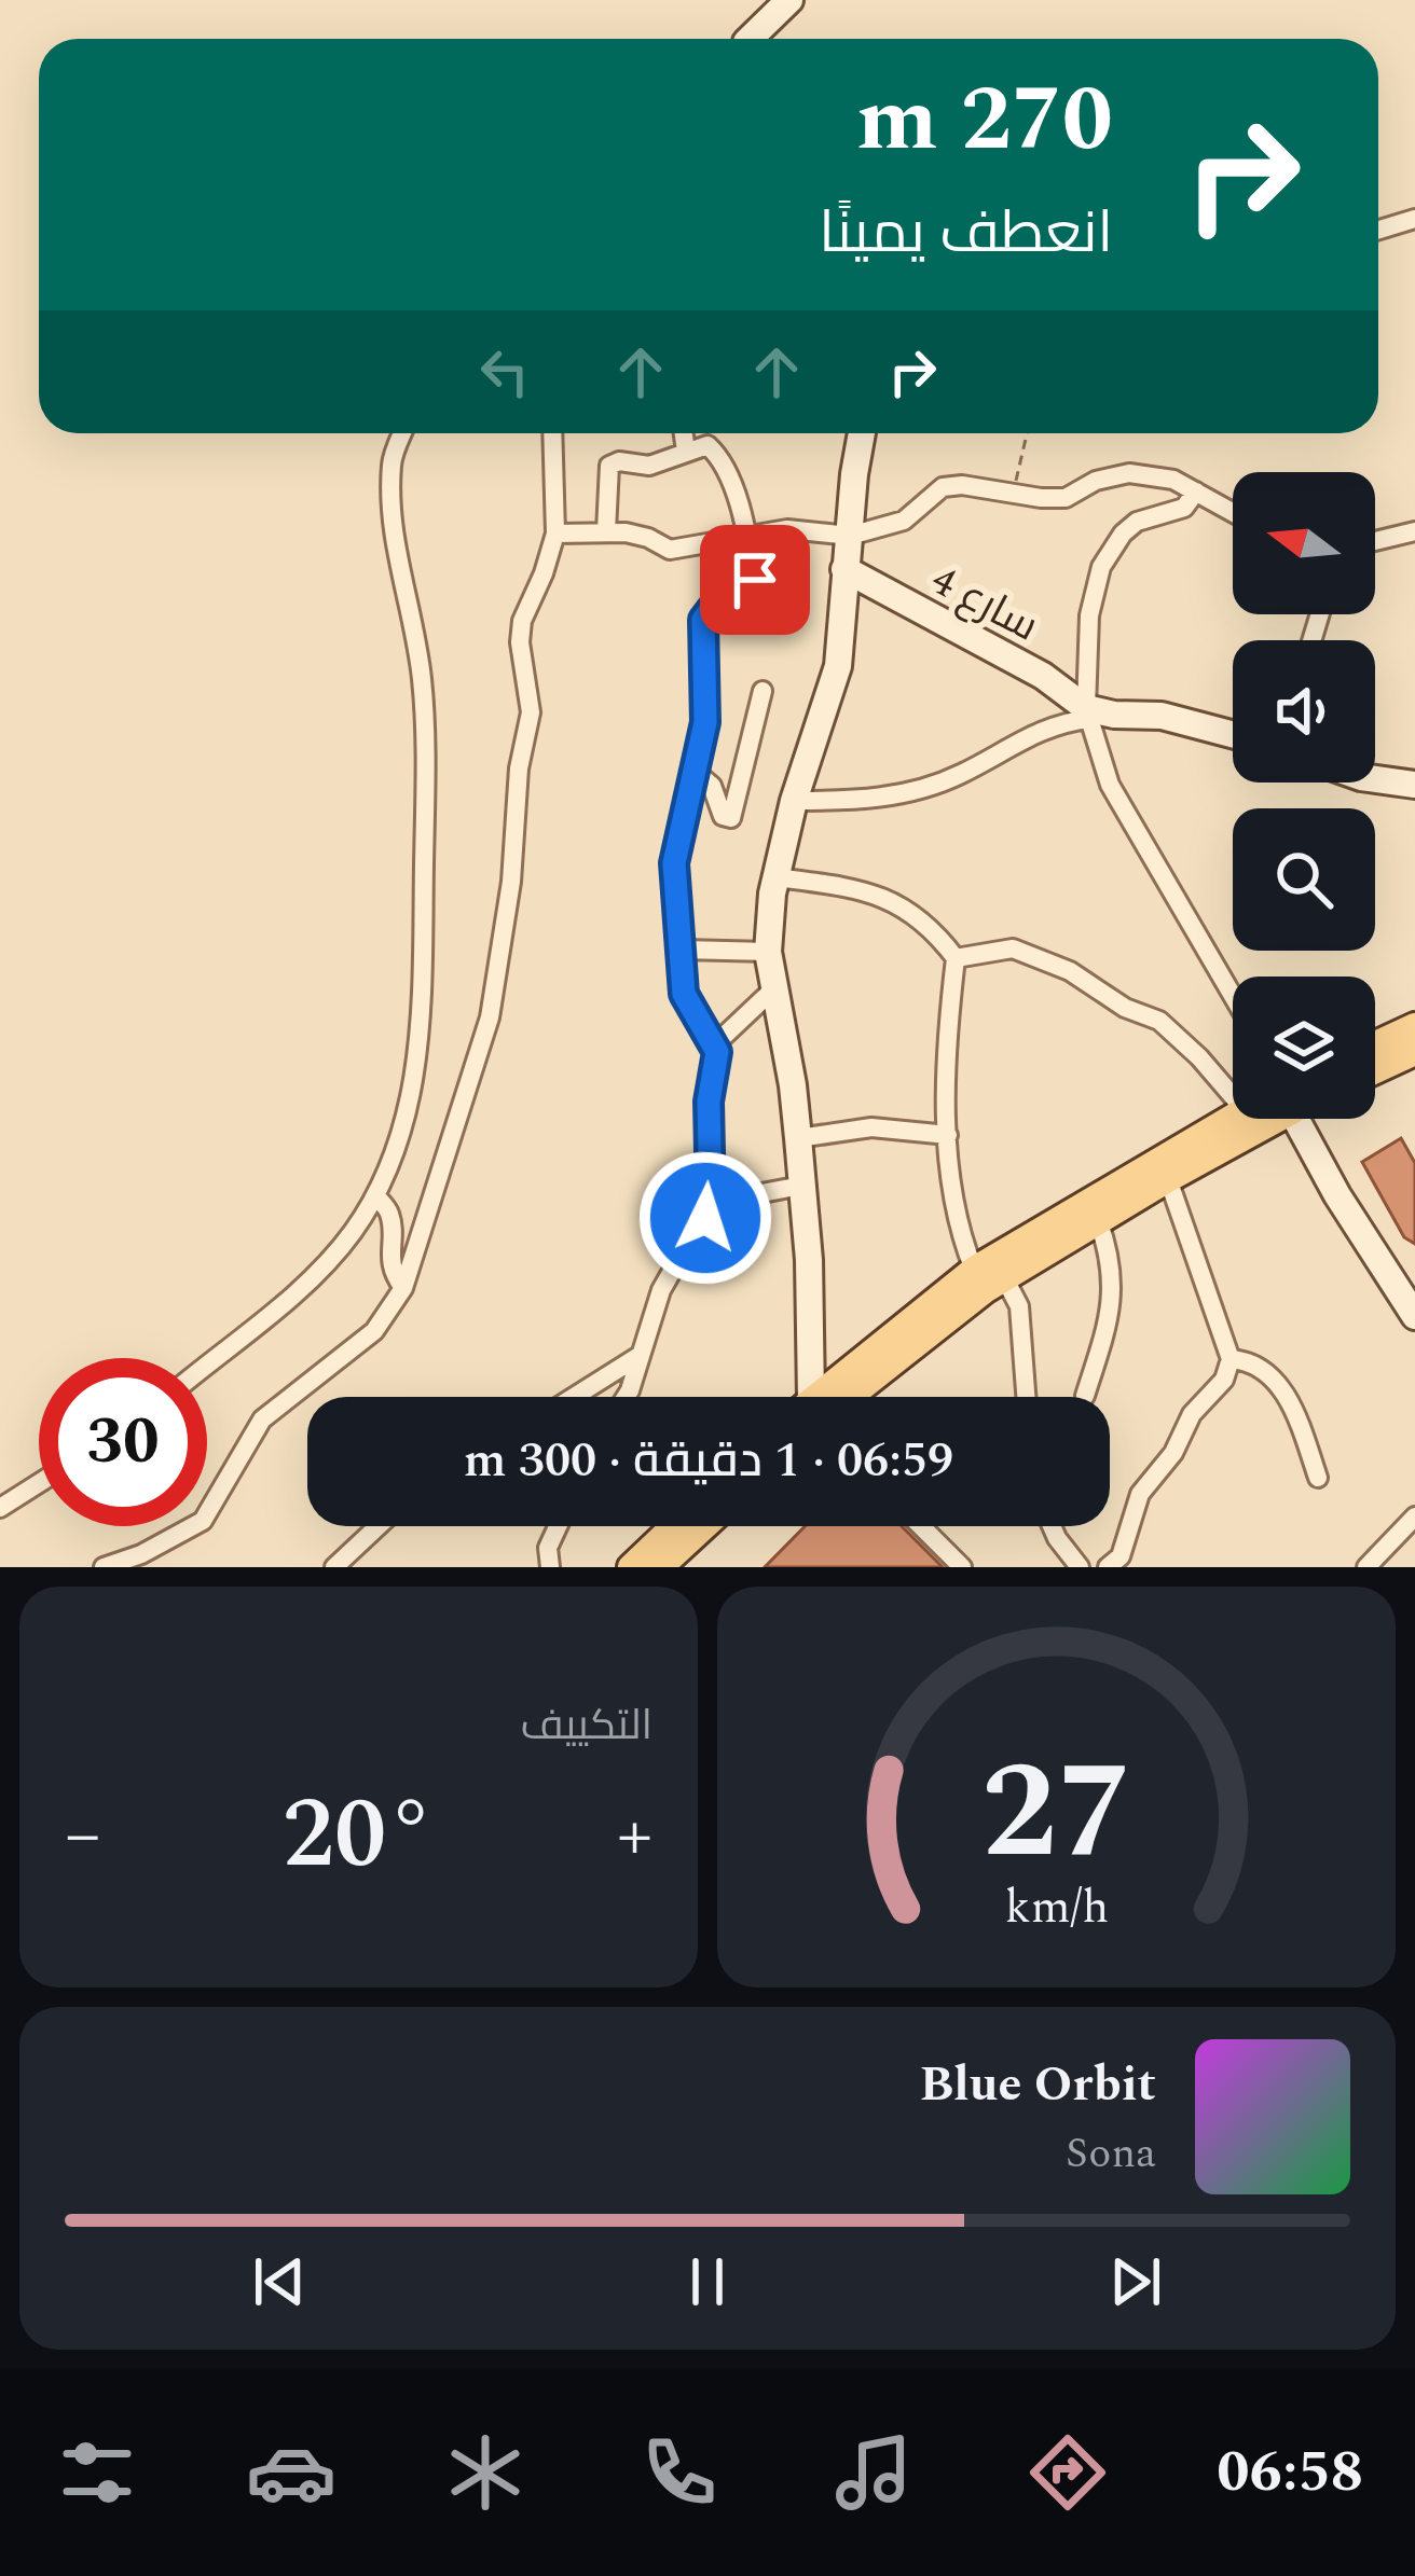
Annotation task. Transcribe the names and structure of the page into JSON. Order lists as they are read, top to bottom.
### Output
{
  "streets": {
    "main road": ["سارع 4"]
  },
  "north": "left",
  "page": {
    "turn": ["270 m", "انعطف يمينًا"],
    "limit": "30",
    "trip": "06:59 · 1 دقيقة · 300 m",
    "tile": "التكييف",
    "heat": ["−", "20°", "+"],
    "song": ["Blue Orbit", "Sona"],
    "tabs": "06:58",
    "gauge": ["27", "km/h"]
  }
}
